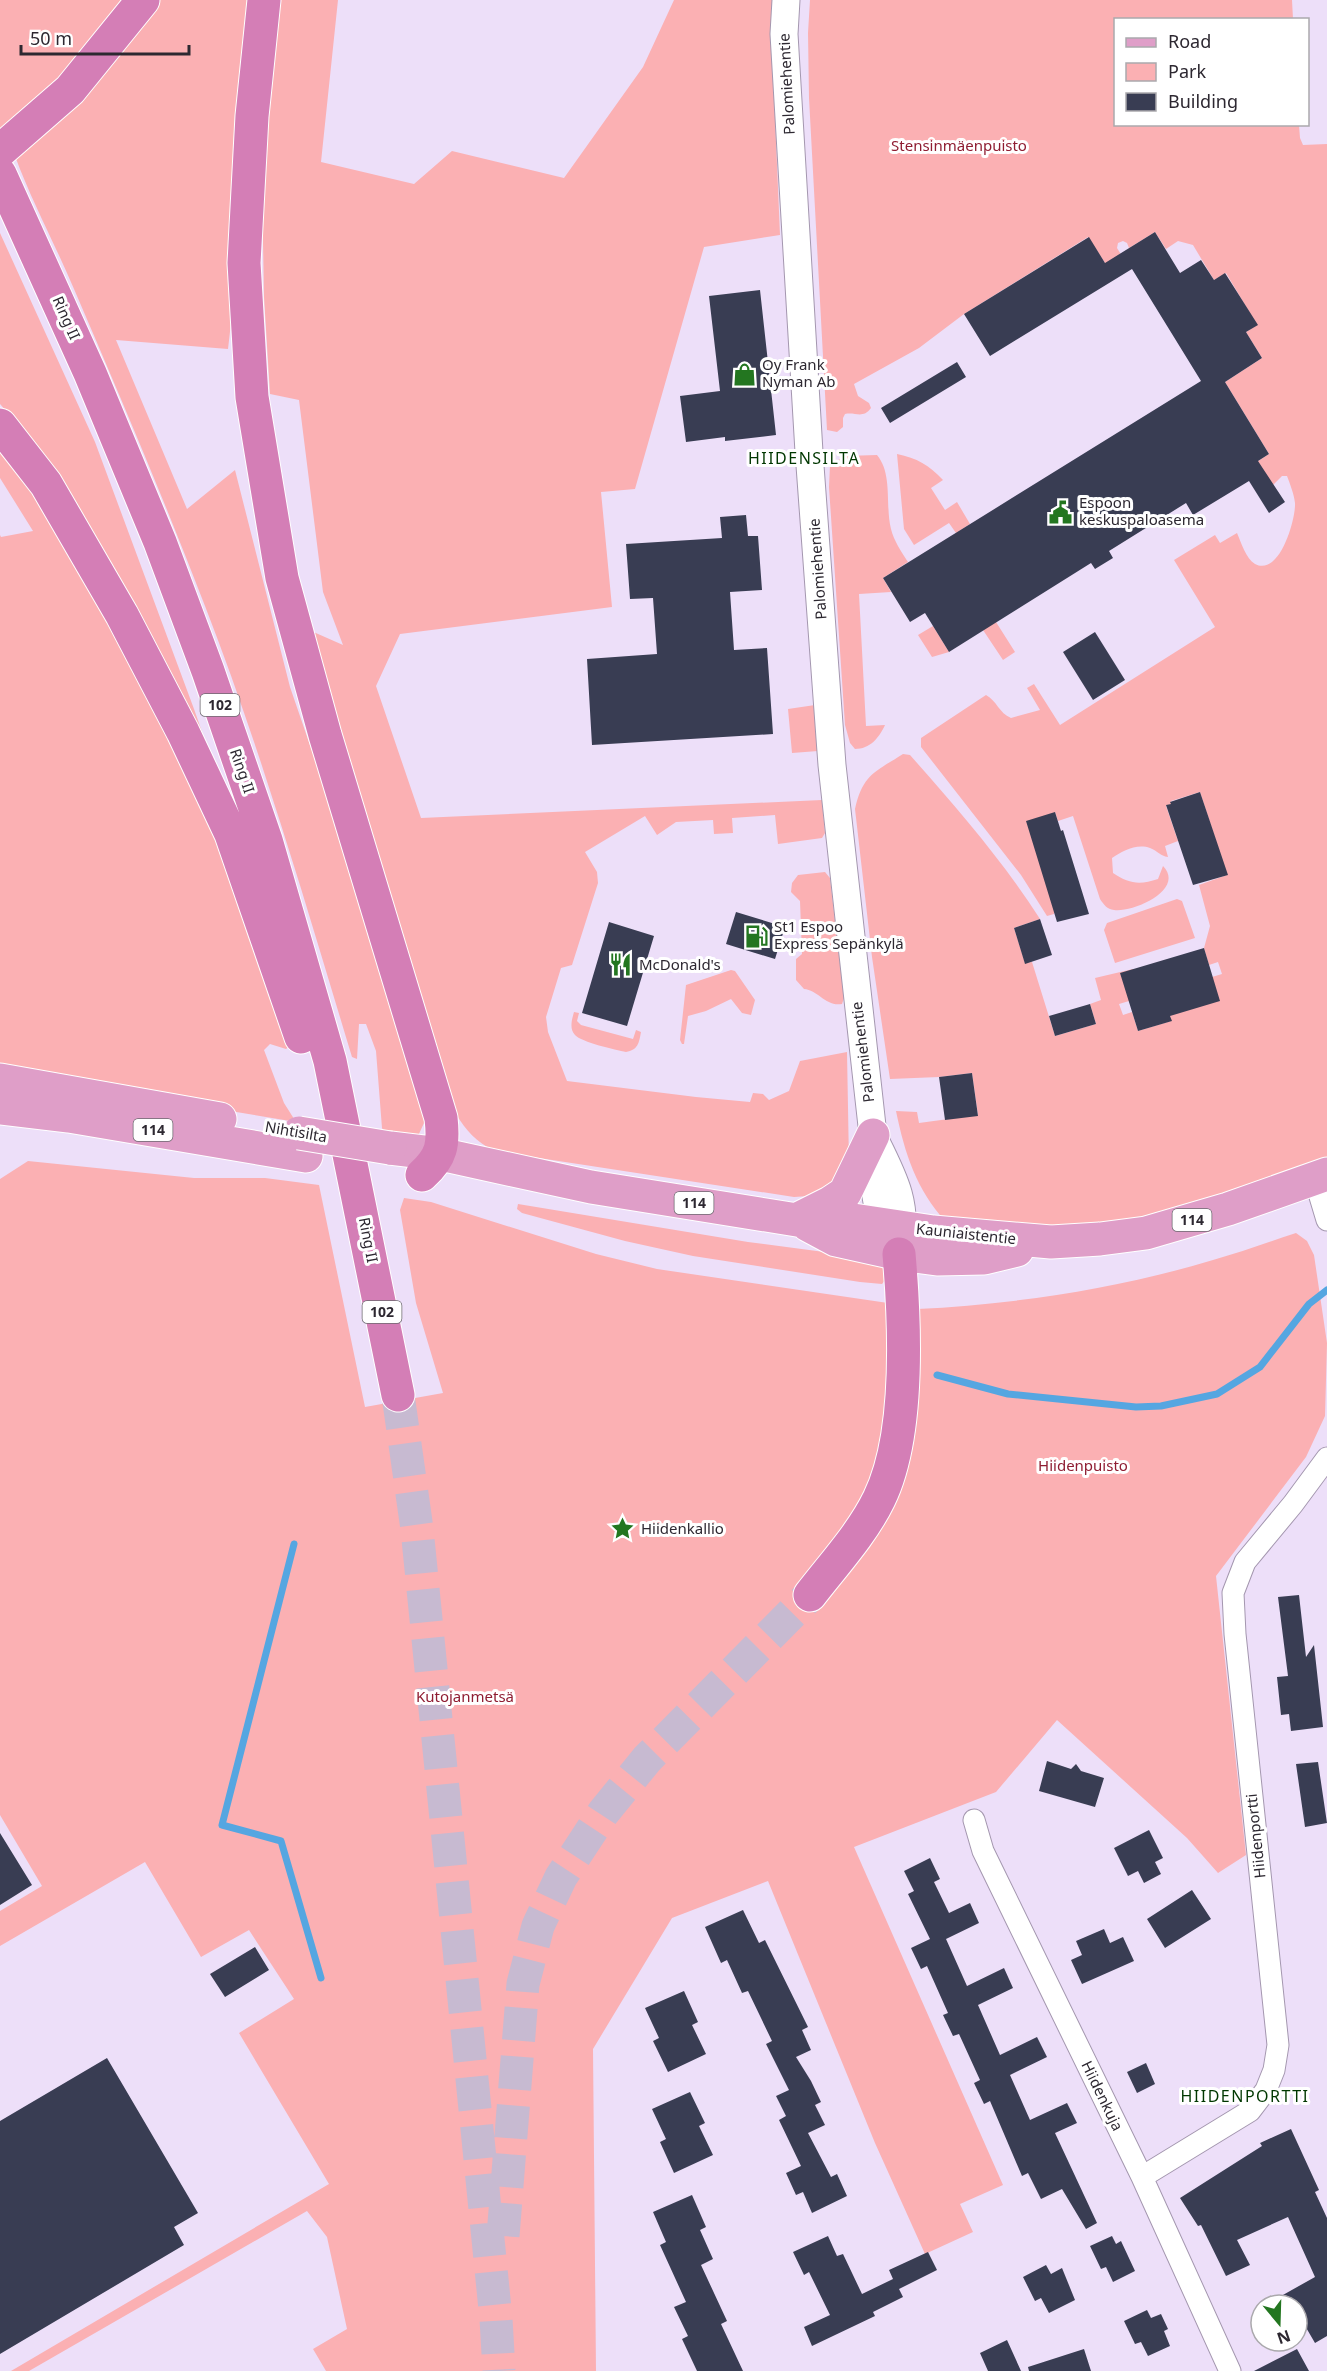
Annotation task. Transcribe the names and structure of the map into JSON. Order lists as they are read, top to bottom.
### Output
{
  "streets": {
    "highway": ["Ring II", "102"],
    "main road": ["114", "Nihtisilta", "Kauniaistentie"],
    "street": ["Palomiehentie", "Hiidenportti", "Hiidenkuja"]
  },
  "crossings": [
    ["Palomiehentie", "Nihtisilta"],
    ["Palomiehentie", "Kauniaistentie"],
    ["Nihtisilta", "Kauniaistentie"],
    ["Hiidenportti", "Hiidenkuja"]
  ],
  "districts": ["HIIDENSILTA", "HIIDENPORTTI"],
  "parks": ["Stensinmäenpuisto", "Hiidenpuisto", "Kutojanmetsä"],
  "places": {
    "shop": ["Oy Frank Nyman Ab"],
    "public building": ["Espoon keskuspaloasema"],
    "fuel station": ["St1 Espoo Express Sepänkylä"],
    "restaurant": ["McDonald's"],
    "place": ["Hiidenkallio"]
  },
  "legend": ["Road", "Park", "Building"],
  "scale_bar": "50 m",
  "north": "bottom"
}
